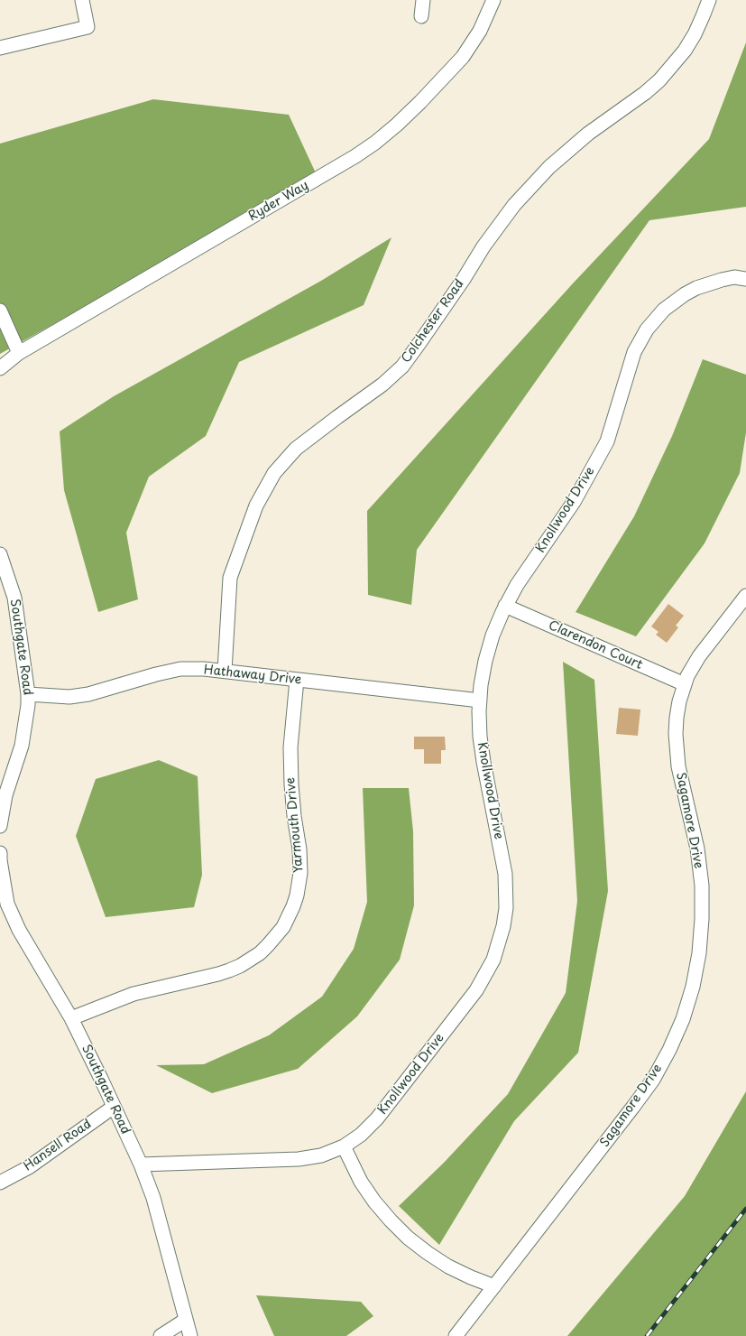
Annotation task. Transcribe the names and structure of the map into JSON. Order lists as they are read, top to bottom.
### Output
{
  "streets": {
    "street": [
      "Ryder Way",
      "Colchester Road",
      "Knollwood Drive",
      "Clarendon Court",
      "Southgate Road",
      "Hathaway Drive",
      "Sagamore Drive",
      "Yarmouth Drive",
      "Hansell Road"
    ]
  },
  "crossings": [
    ["Colchester Road", "Hathaway Drive"],
    ["Knollwood Drive", "Clarendon Court"],
    ["Knollwood Drive", "Southgate Road"],
    ["Knollwood Drive", "Hathaway Drive"],
    ["Clarendon Court", "Sagamore Drive"],
    ["Southgate Road", "Hathaway Drive"],
    ["Southgate Road", "Yarmouth Drive"],
    ["Southgate Road", "Hansell Road"],
    ["Hathaway Drive", "Yarmouth Drive"]
  ]
}
